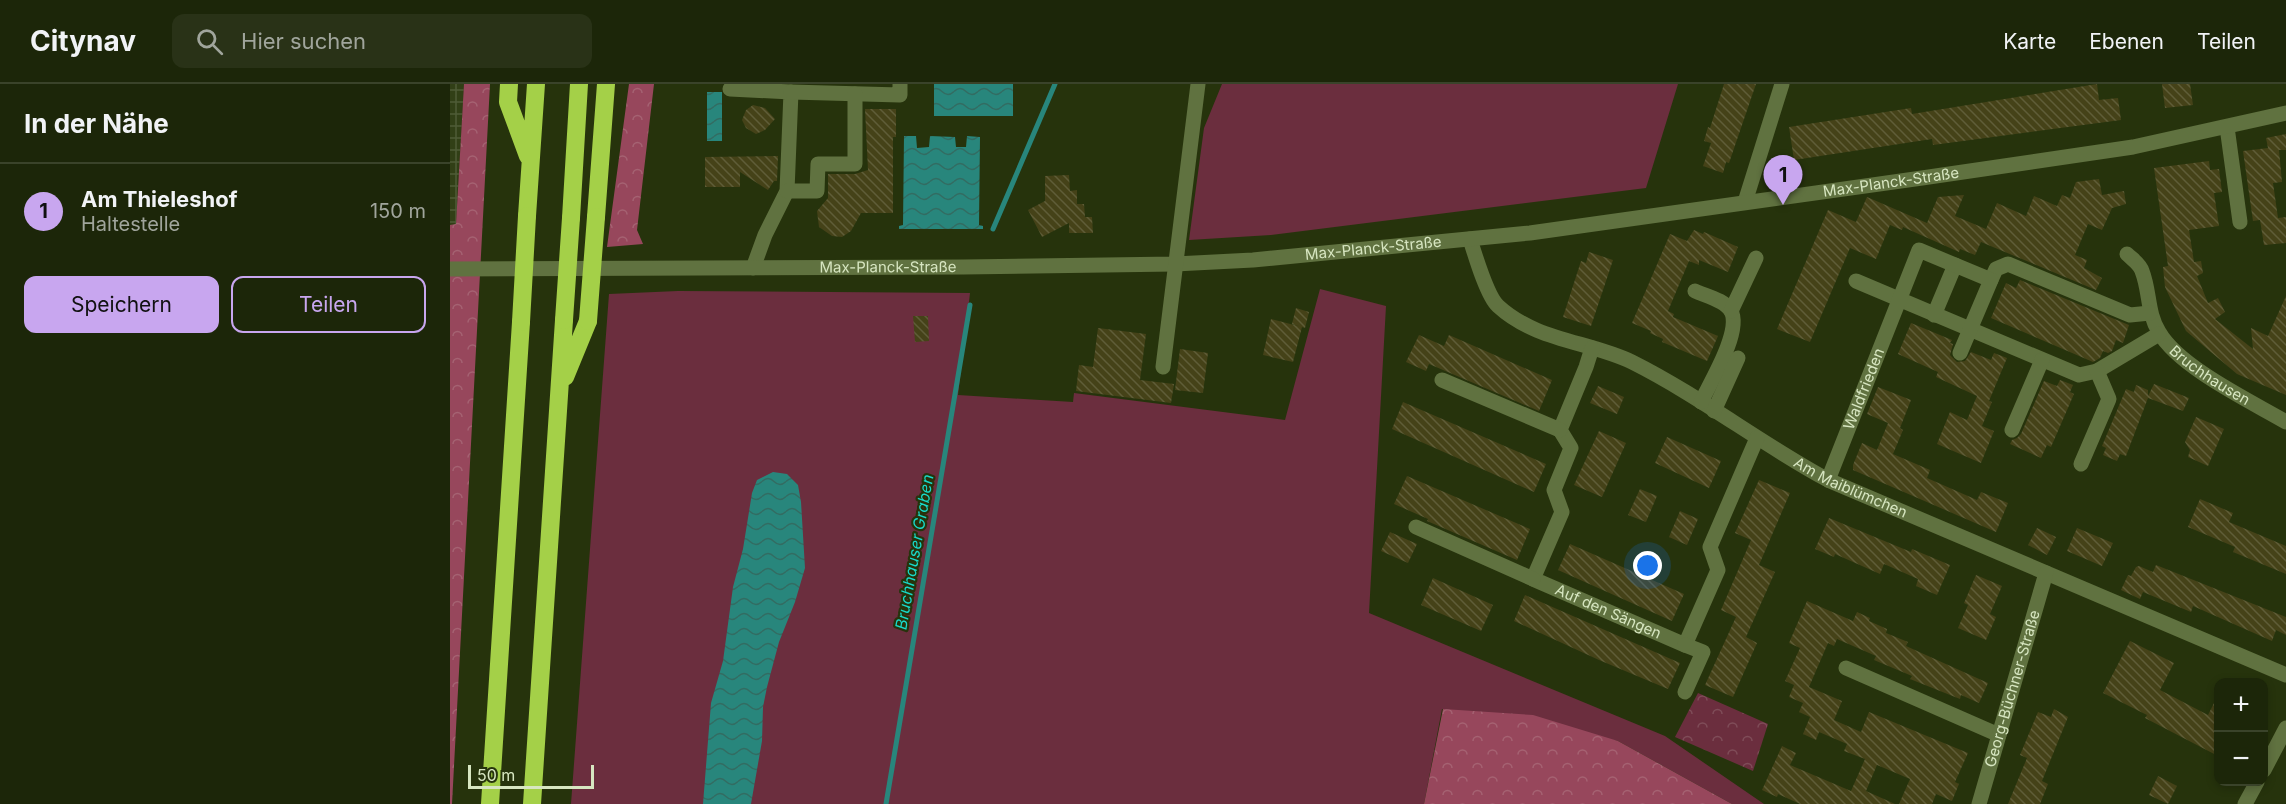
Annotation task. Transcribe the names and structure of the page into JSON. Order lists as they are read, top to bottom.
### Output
{
  "streets": {
    "street": [
      "Max-Planck-Straße",
      "Bruchhausen",
      "Waldfrieden",
      "Am Maiblümchen",
      "Auf den Sängen",
      "Georg-Büchner-Straße"
    ]
  },
  "crossings": [
    ["Max-Planck-Straße", "Am Maiblümchen"],
    ["Waldfrieden", "Am Maiblümchen"],
    ["Am Maiblümchen", "Georg-Büchner-Straße"]
  ],
  "water": ["Bruchhauser Graben"],
  "scale_bar": "50 m",
  "page": {
    "header": "Citynav",
    "search": "Hier suchen",
    "nav": ["Karte", "Ebenen", "Teilen"],
    "heading": "In der Nähe",
    "pins": "1",
    "list": [
      {
        "mark": "1",
        "name": "Am Thieleshof",
        "note": "Haltestelle",
        "value": "150 m"
      }
    ],
    "buttons": ["Speichern", "Teilen"],
    "map_buttons": ["+", "−"],
    "scale": "50 m"
  }
}
